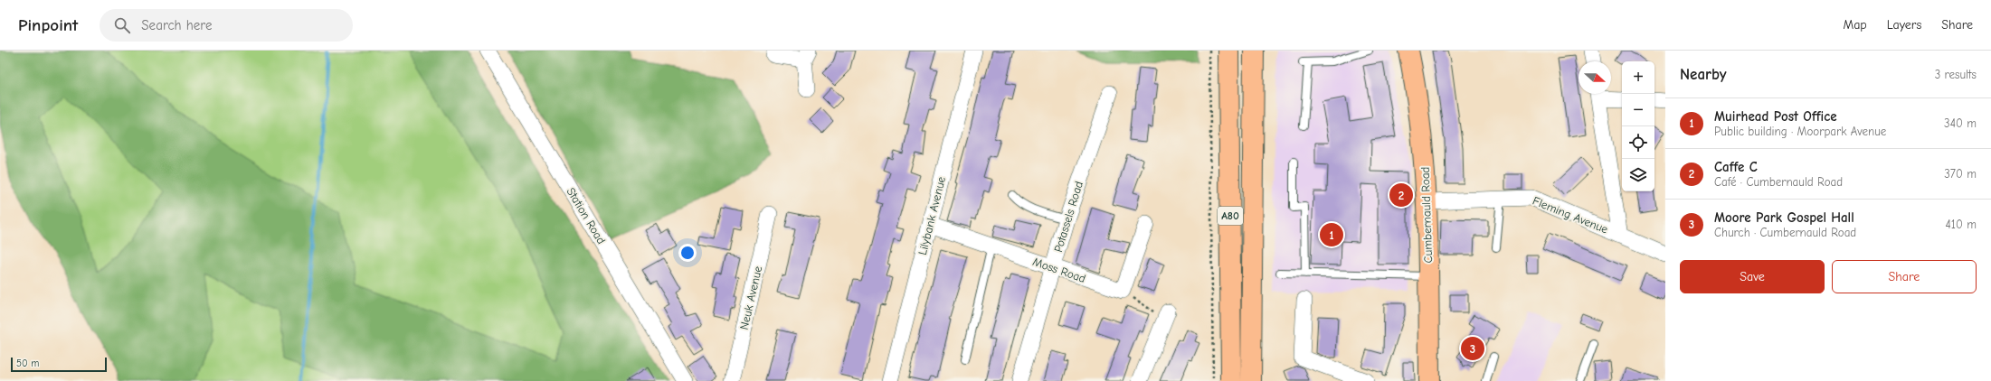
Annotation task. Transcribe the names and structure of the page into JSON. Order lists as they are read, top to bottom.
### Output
{
  "streets": {
    "main road": ["Cumbernauld Road", "A80"],
    "street": [
      "Fleming Avenue",
      "Station Road",
      "Lilybank Avenue",
      "Potassels Road",
      "Moss Road",
      "Neuk Avenue"
    ]
  },
  "crossings": [
    ["Cumbernauld Road", "Fleming Avenue"],
    ["Lilybank Avenue", "Moss Road"],
    ["Potassels Road", "Moss Road"]
  ],
  "scale_bar": "50 m",
  "north": "right",
  "page": {
    "header": "Pinpoint",
    "search": "Search here",
    "nav": ["Map", "Layers", "Share"],
    "heading": ["Nearby", "3 results"],
    "map_buttons": ["+", "−"],
    "list": [
      {
        "mark": "1",
        "name": "Muirhead Post Office",
        "note": "Public building · Moorpark Avenue",
        "value": "340 m"
      },
      {
        "mark": "2",
        "name": "Caffe C",
        "note": "Café · Cumbernauld Road",
        "value": "370 m"
      },
      {
        "mark": "3",
        "name": "Moore Park Gospel Hall",
        "note": "Church · Cumbernauld Road",
        "value": "410 m"
      }
    ],
    "pins": ["2", "1", "3"],
    "buttons": ["Save", "Share"],
    "scale": "50 m"
  }
}
